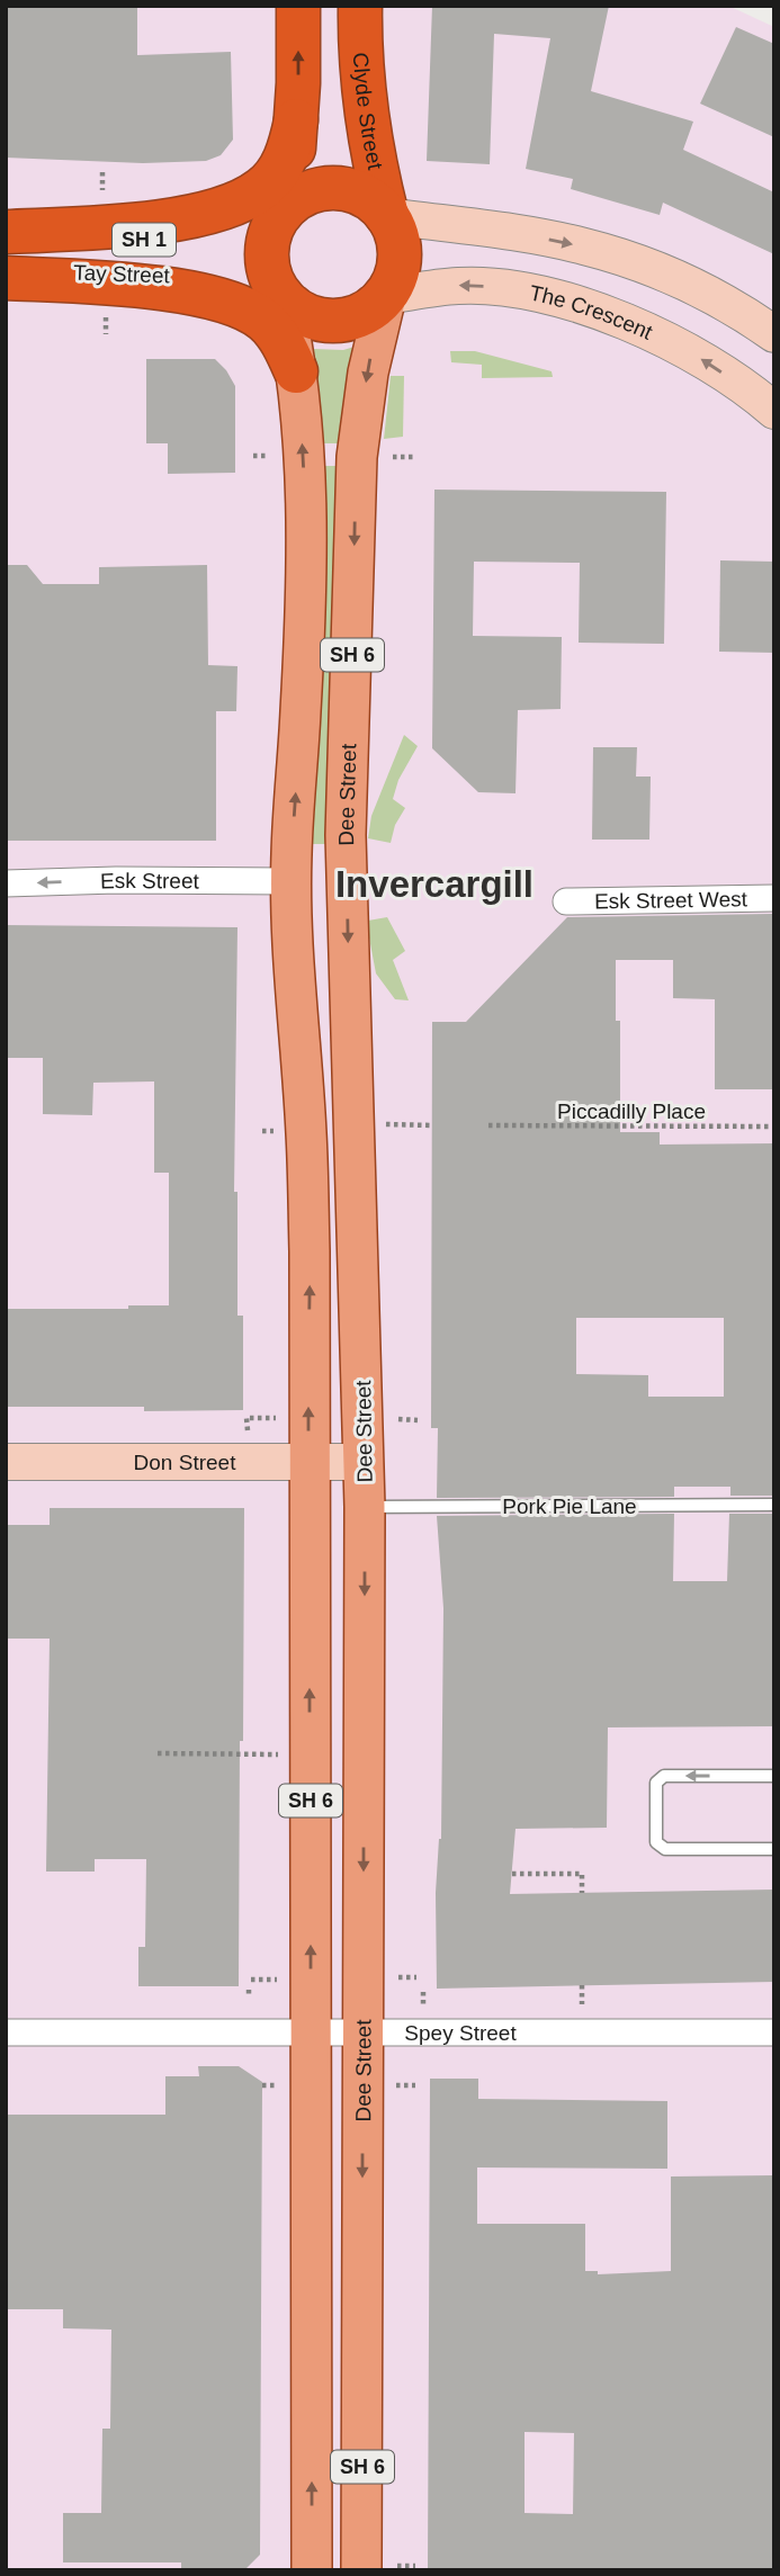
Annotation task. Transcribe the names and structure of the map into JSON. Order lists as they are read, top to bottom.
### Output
{
  "streets": {
    "highway": ["Clyde Street", "SH 1", "Tay Street"],
    "main road": ["SH 6", "Dee Street"],
    "street": [
      "The Crescent",
      "Esk Street",
      "Esk Street West",
      "Don Street",
      "Spey Street"
    ],
    "lane": ["Pork Pie Lane"],
    "path": ["Piccadilly Place"]
  },
  "crossings": [
    ["Clyde Street", "SH 1"],
    ["Clyde Street", "Tay Street"],
    ["Clyde Street", "The Crescent"],
    ["Clyde Street", "SH 6"],
    ["Clyde Street", "Dee Street"],
    ["SH 1", "Tay Street"],
    ["SH 1", "The Crescent"],
    ["SH 1", "SH 6"],
    ["SH 1", "Dee Street"],
    ["Tay Street", "The Crescent"],
    ["Tay Street", "SH 6"],
    ["Tay Street", "Dee Street"],
    ["The Crescent", "SH 6"],
    ["The Crescent", "Dee Street"],
    ["SH 6", "Dee Street"],
    ["SH 6", "Esk Street"],
    ["SH 6", "Don Street"],
    ["SH 6", "Spey Street"],
    ["Dee Street", "Don Street"],
    ["Dee Street", "Pork Pie Lane"],
    ["Dee Street", "Spey Street"]
  ],
  "one_way": ["Esk Street"],
  "districts": ["Invercargill"]
}
